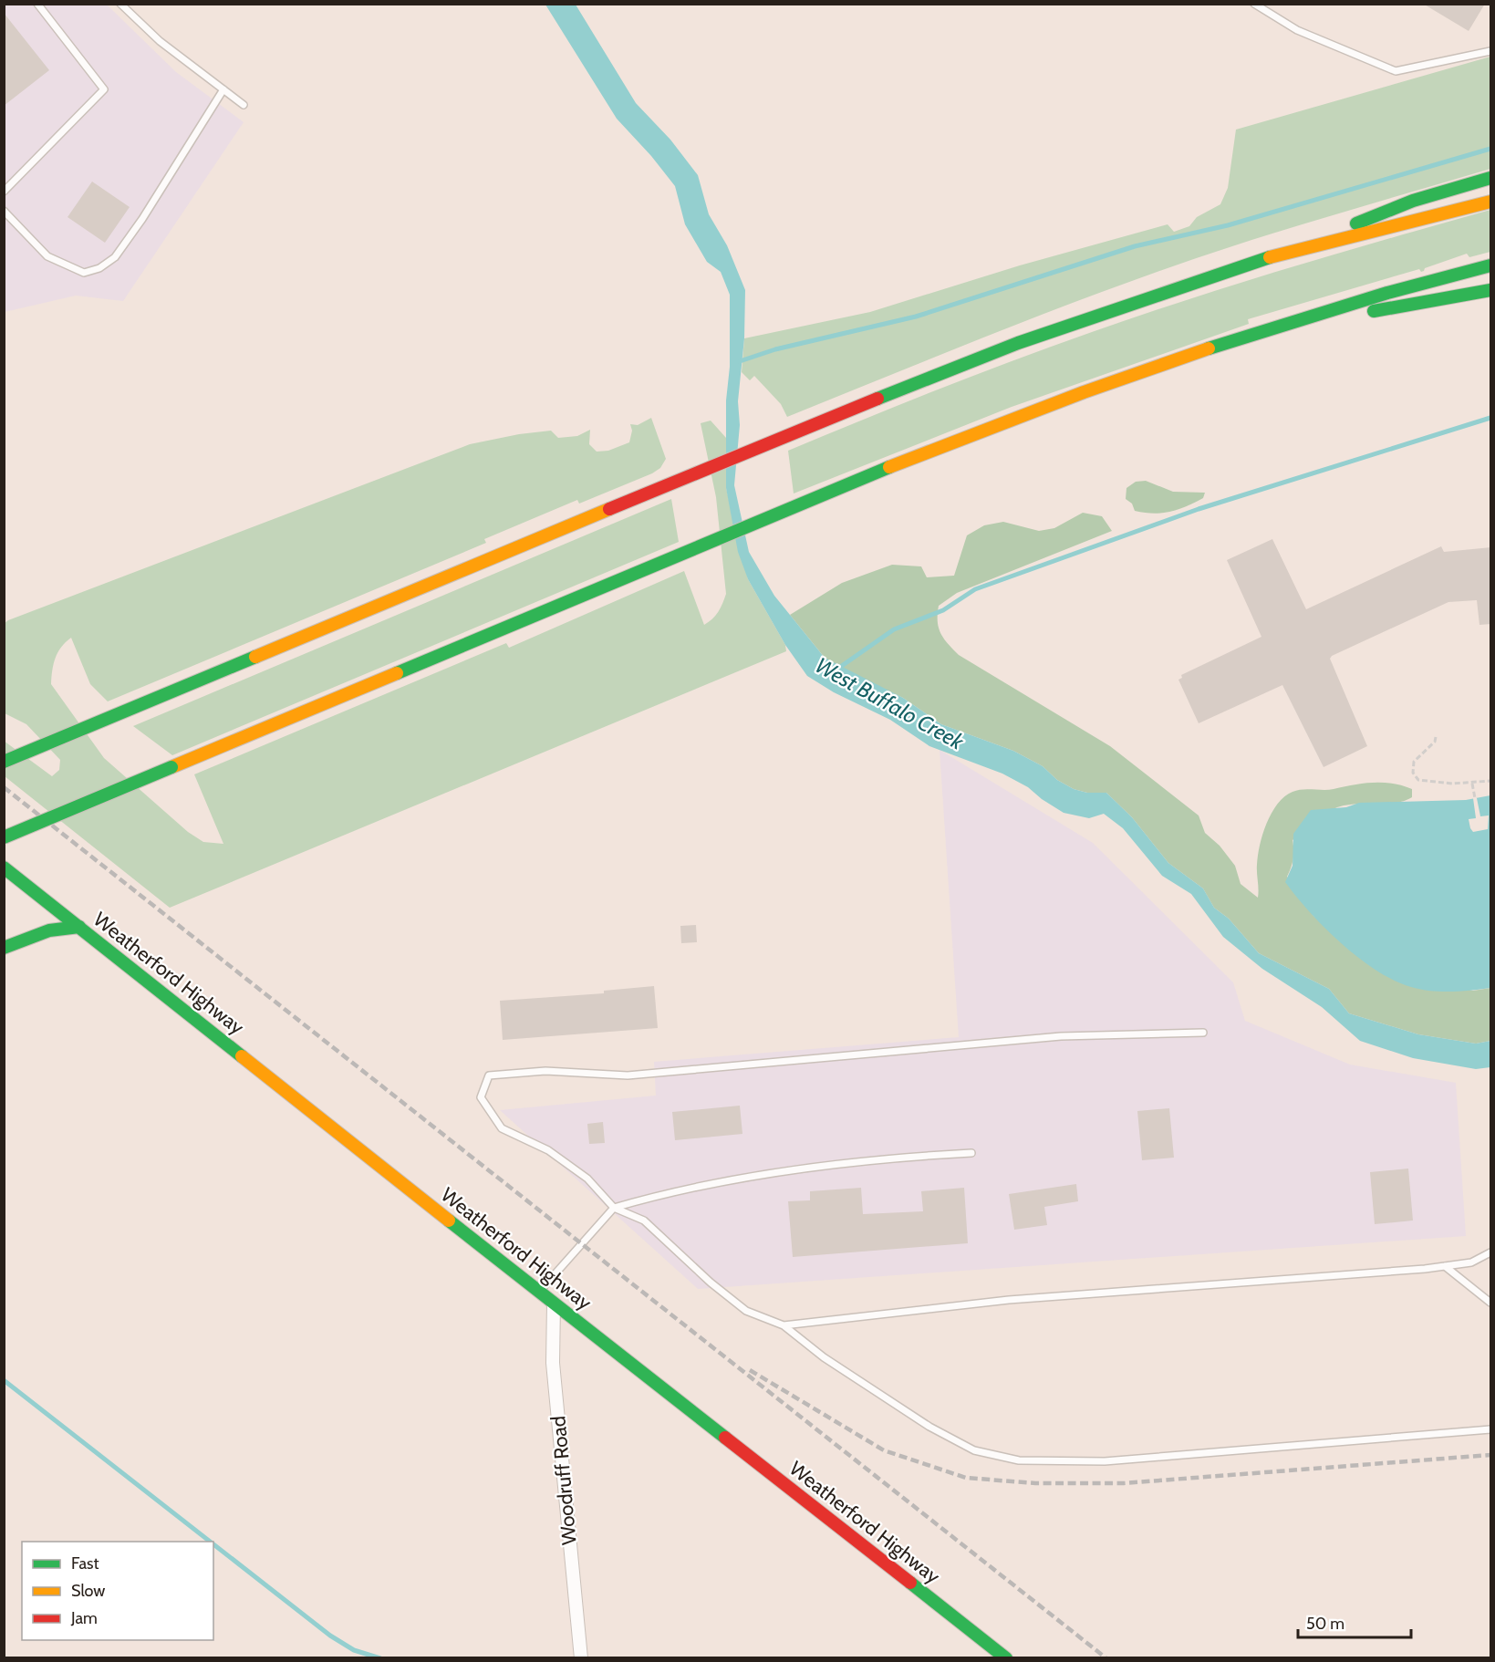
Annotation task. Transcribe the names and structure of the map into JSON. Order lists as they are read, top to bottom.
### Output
{
  "streets": {
    "main road": ["Weatherford Highway"],
    "street": ["Woodruff Road"]
  },
  "crossings": [
    ["Weatherford Highway", "Woodruff Road"]
  ],
  "water": ["West Buffalo Creek"],
  "legend": ["Fast", "Slow", "Jam"],
  "scale_bar": "50 m"
}
